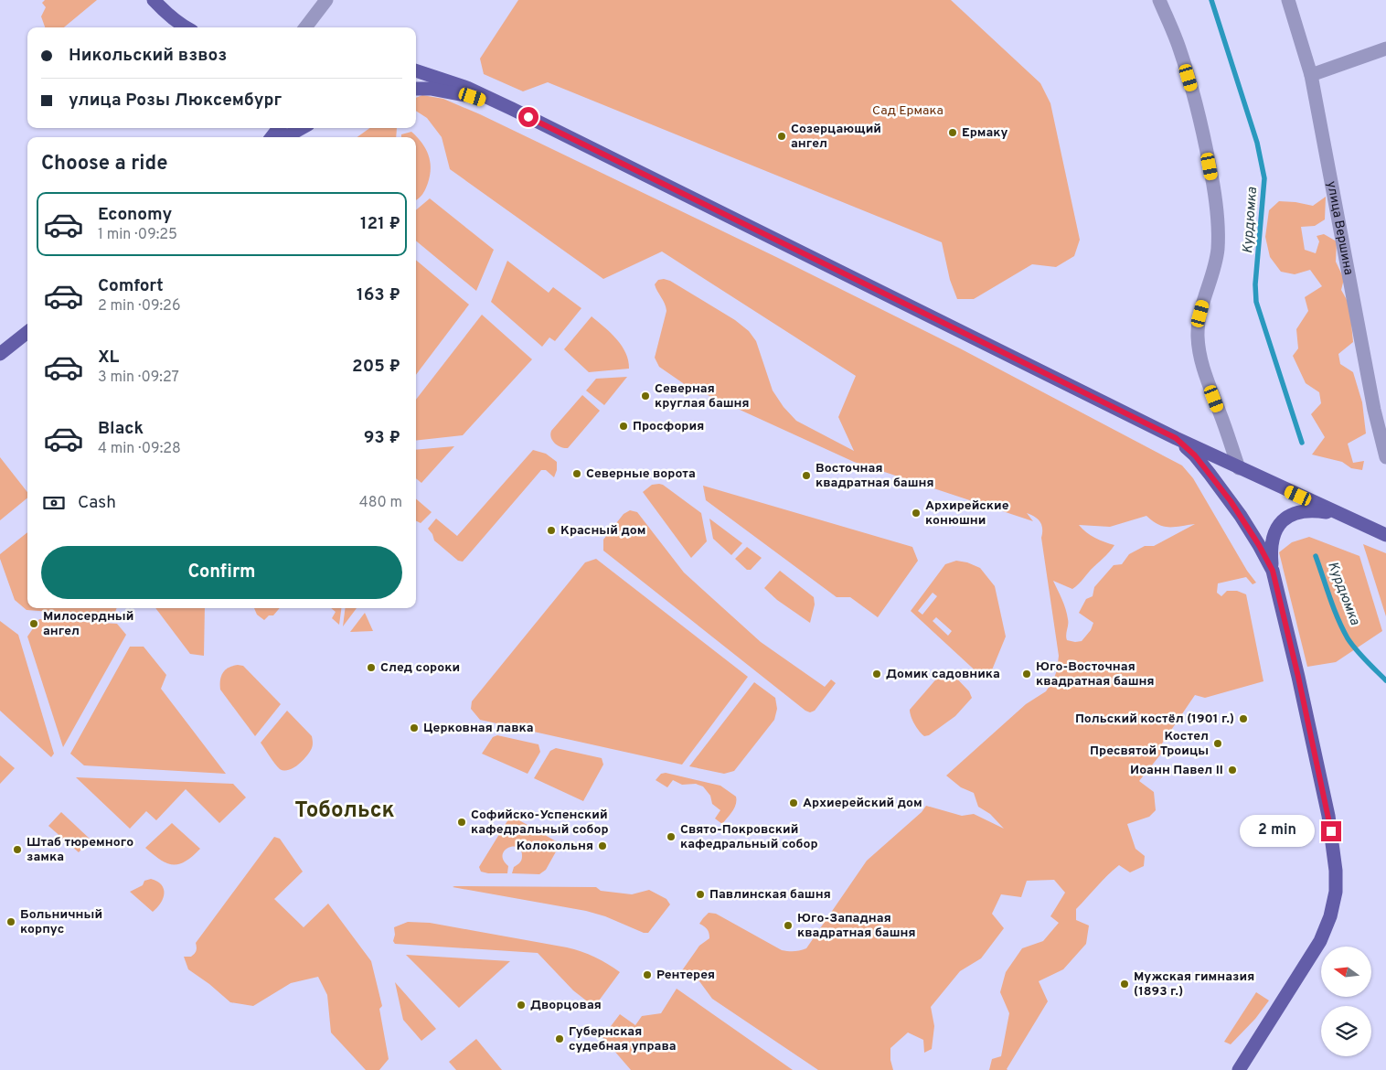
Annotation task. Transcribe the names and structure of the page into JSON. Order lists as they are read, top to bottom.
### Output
{
  "streets": {
    "street": ["улица Вершина"]
  },
  "districts": ["Тобольск"],
  "water": ["Курдюмка"],
  "parks": ["Сад Ермака"],
  "places": [
    "Ермаку",
    "Созерцающий ангел",
    "Северная круглая башня",
    "Просфория",
    "Северные ворота",
    "Восточная квадратная башня",
    "Архирейские конюшни",
    "Красный дом",
    "Милосердный ангел",
    "След сороки",
    "Домик садовника",
    "Юго-Восточная квадратная башня",
    "Польский костёл (1901 г.)",
    "Церковная лавка",
    "Костел Пресвятой Троицы",
    "Иоанн Павел II",
    "Архиерейский дом",
    "Софийско-Успенский кафедральный собор",
    "Свято-Покровский кафедральный собор",
    "Колокольня",
    "Штаб тюремного замка",
    "Павлинская башня",
    "Больничный корпус",
    "Юго-Западная квадратная башня",
    "Рентерея",
    "Мужская гимназия (1893 г.)",
    "Дворцовая",
    "Губернская судебная управа"
  ],
  "north": "left",
  "page": {
    "banner": ["Никольский взвоз", "улица Розы Люксембург"],
    "heading": "Choose a ride",
    "list": [
      {
        "name": "Economy",
        "note": "1 min · 09:25",
        "value": "121 ₽"
      },
      {
        "name": "Comfort",
        "note": "2 min · 09:26",
        "value": "163 ₽"
      },
      {
        "name": "XL",
        "note": "3 min · 09:27",
        "value": "205 ₽"
      },
      {
        "name": "Black",
        "note": "4 min · 09:28",
        "value": "93 ₽"
      }
    ],
    "pay": ["Cash", "480 m"],
    "buttons": "Confirm",
    "bubble": "2 min"
  }
}
